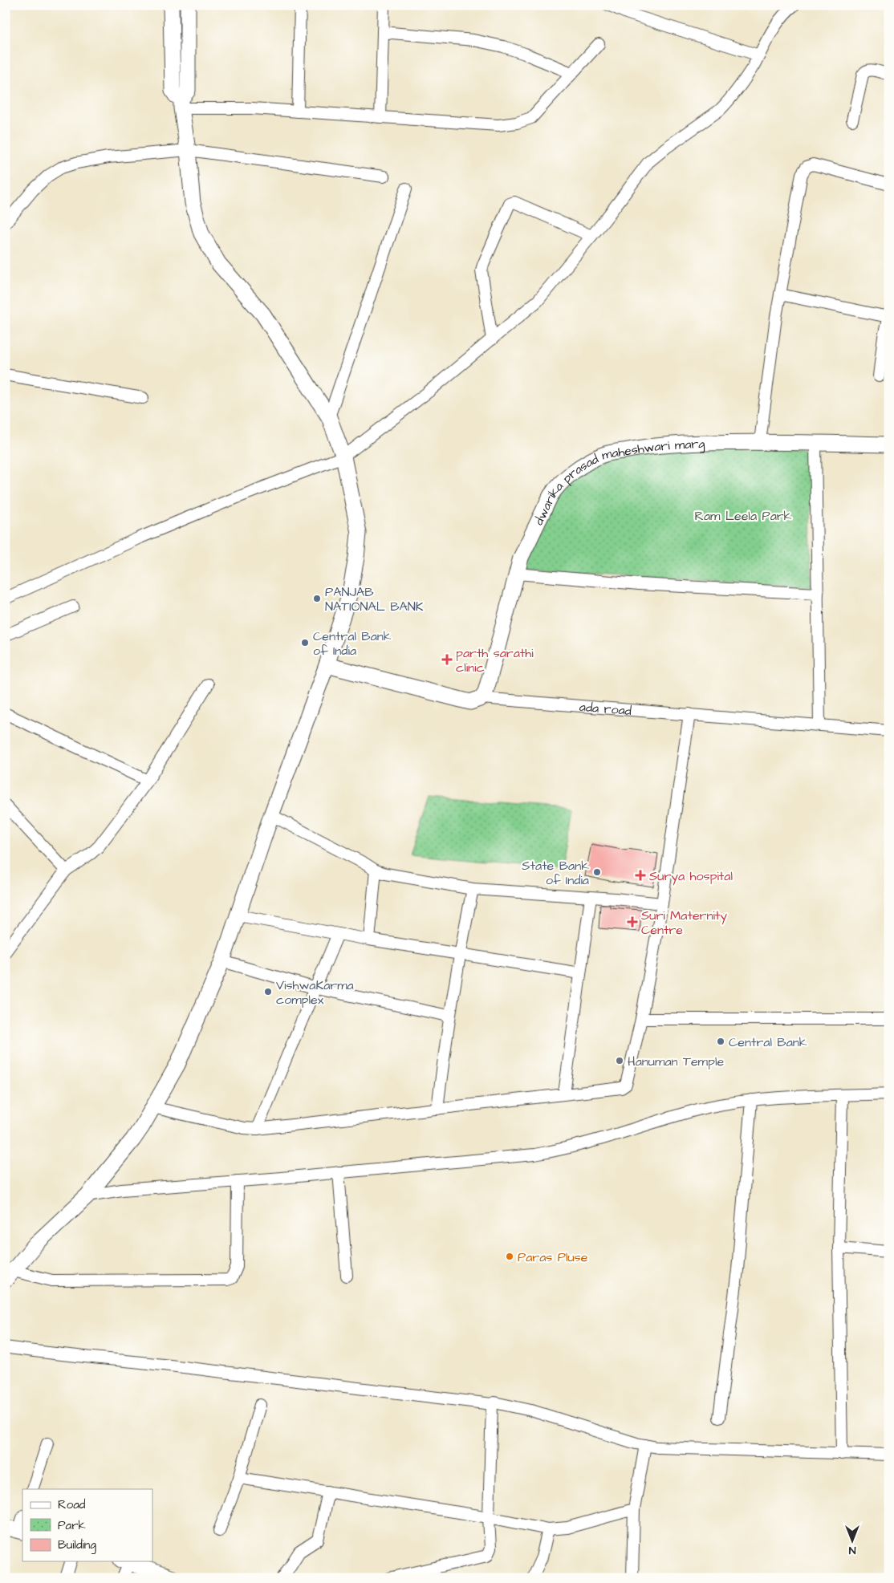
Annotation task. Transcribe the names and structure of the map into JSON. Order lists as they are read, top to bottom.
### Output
{
  "streets": {
    "main road": ["dwarika prasad maheshwari marg", "ada road"]
  },
  "crossings": [
    ["dwarika prasad maheshwari marg", "ada road"]
  ],
  "parks": ["Ram Leela Park"],
  "places": {
    "other": [
      "PANJAB NATIONAL BANK",
      "Central Bank of India",
      "State Bank of India",
      "VishwaKarma complex",
      "Central Bank",
      "Hanuman Temple",
      "Paras Pluse"
    ],
    "health": ["parth sarathi clinic", "Surya hospital", "Suri Maternity Centre"]
  },
  "legend": ["Road", "Park", "Building"],
  "north": "bottom"
}
